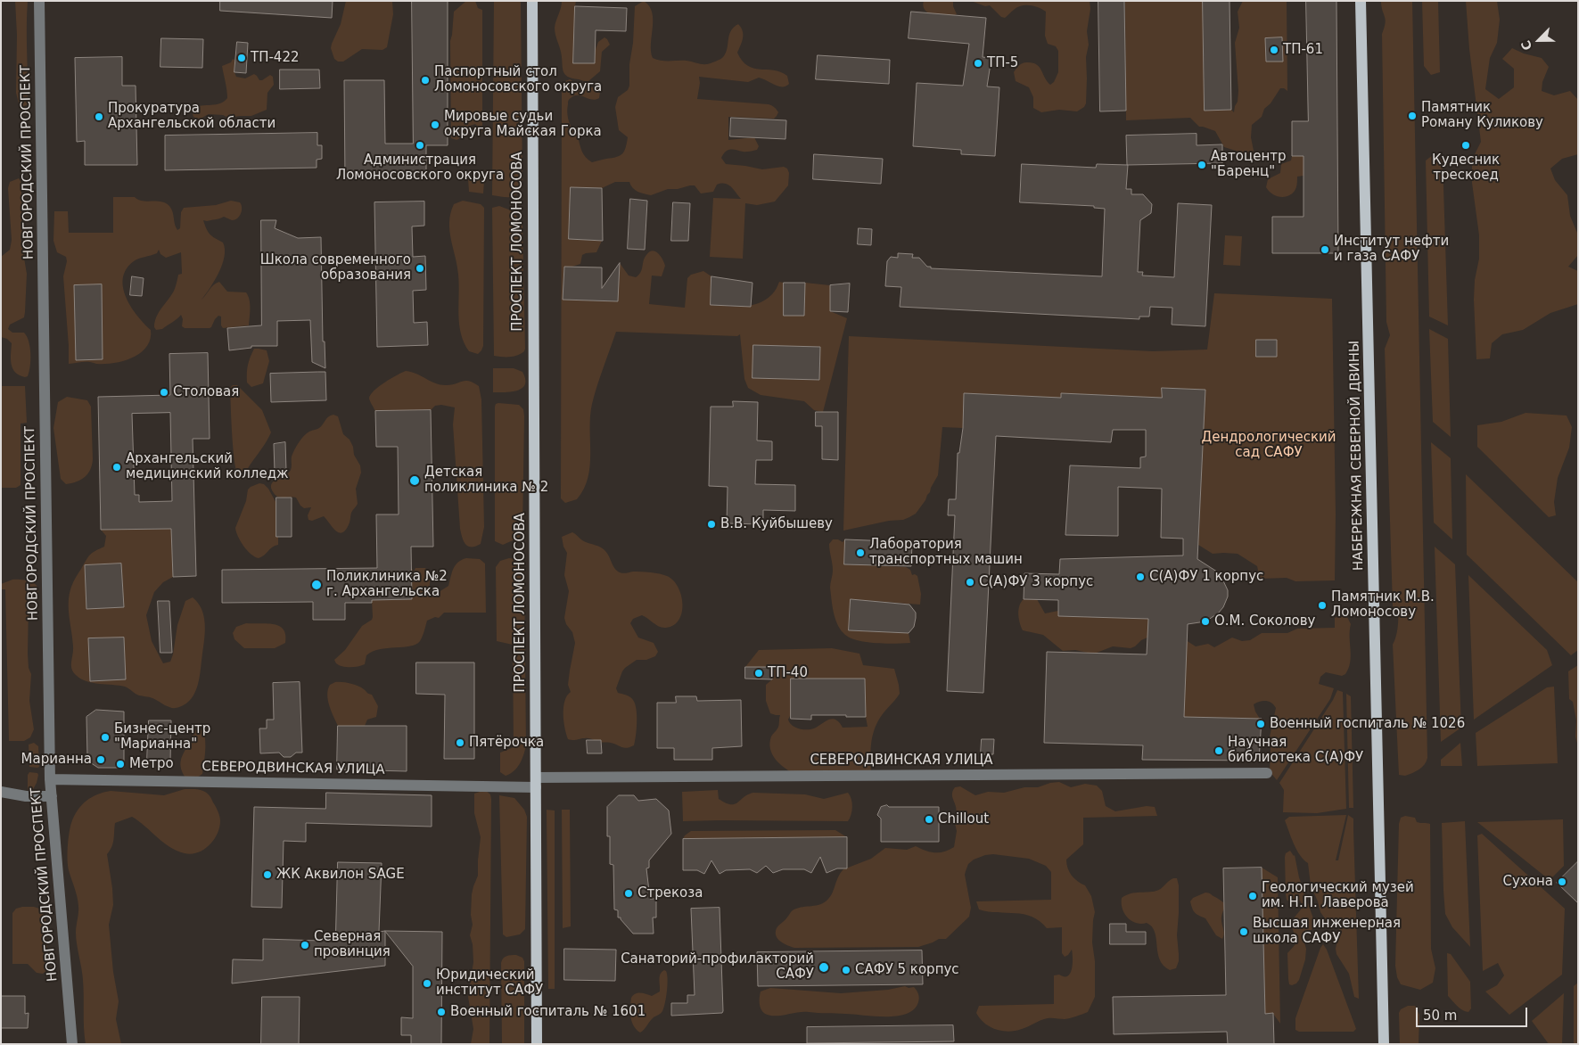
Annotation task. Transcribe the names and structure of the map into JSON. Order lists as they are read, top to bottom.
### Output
{
  "streets": {
    "main road": ["ПРОСПЕКТ ЛОМОНОСОВА", "НАБЕРЕЖНАЯ СЕВЕРНОЙ ДВИНЫ"],
    "street": ["НОВГОРОДСКИЙ ПРОСПЕКТ", "СЕВЕРОДВИНСКАЯ УЛИЦА"]
  },
  "crossings": [
    ["НОВГОРОДСКИЙ ПРОСПЕКТ", "СЕВЕРОДВИНСКАЯ УЛИЦА"],
    ["ПРОСПЕКТ ЛОМОНОСОВА", "СЕВЕРОДВИНСКАЯ УЛИЦА"]
  ],
  "parks": ["Дендрологический сад САФУ"],
  "places": [
    "ТП-61",
    "ТП-422",
    "ТП-5",
    "Паспортный стол Ломоносовского округа",
    "Памятник Роману Куликову",
    "Прокуратура Архангельской области",
    "Мировые судьи округа Майская Горка",
    "Администрация Ломоносовского округа",
    "Кудесник трескоед",
    "Автоцентр \"Баренц\"",
    "Институт нефти и газа САФУ",
    "Школа современного образования",
    "Столовая",
    "Архангельский медицинский колледж",
    "Детская поликлиника № 2",
    "В.В. Куйбышеву",
    "Лаборатория транспортных машин",
    "С(А)ФУ 1 корпус",
    "С(А)ФУ 3 корпус",
    "Поликлиника №2 г. Архангельска",
    "Памятник М.В. Ломоносову",
    "О.М. Соколову",
    "ТП-40",
    "Военный госпиталь № 1026",
    "Бизнес-центр \"Марианна\"",
    "Пятёрочка",
    "Научная библиотека С(А)ФУ",
    "Марианна",
    "Метро",
    "Chillout",
    "ЖК Аквилон SAGE",
    "Сухона",
    "Стрекоза",
    "Геологический музей им. Н.П. Лаверова",
    "Высшая инженерная школа САФУ",
    "Северная провинция",
    "Санаторий-профилакторий САФУ",
    "САФУ 5 корпус",
    "Юридический институт САФУ",
    "Военный госпиталь № 1601"
  ],
  "scale_bar": "50 m",
  "north": "bottom left"
}
